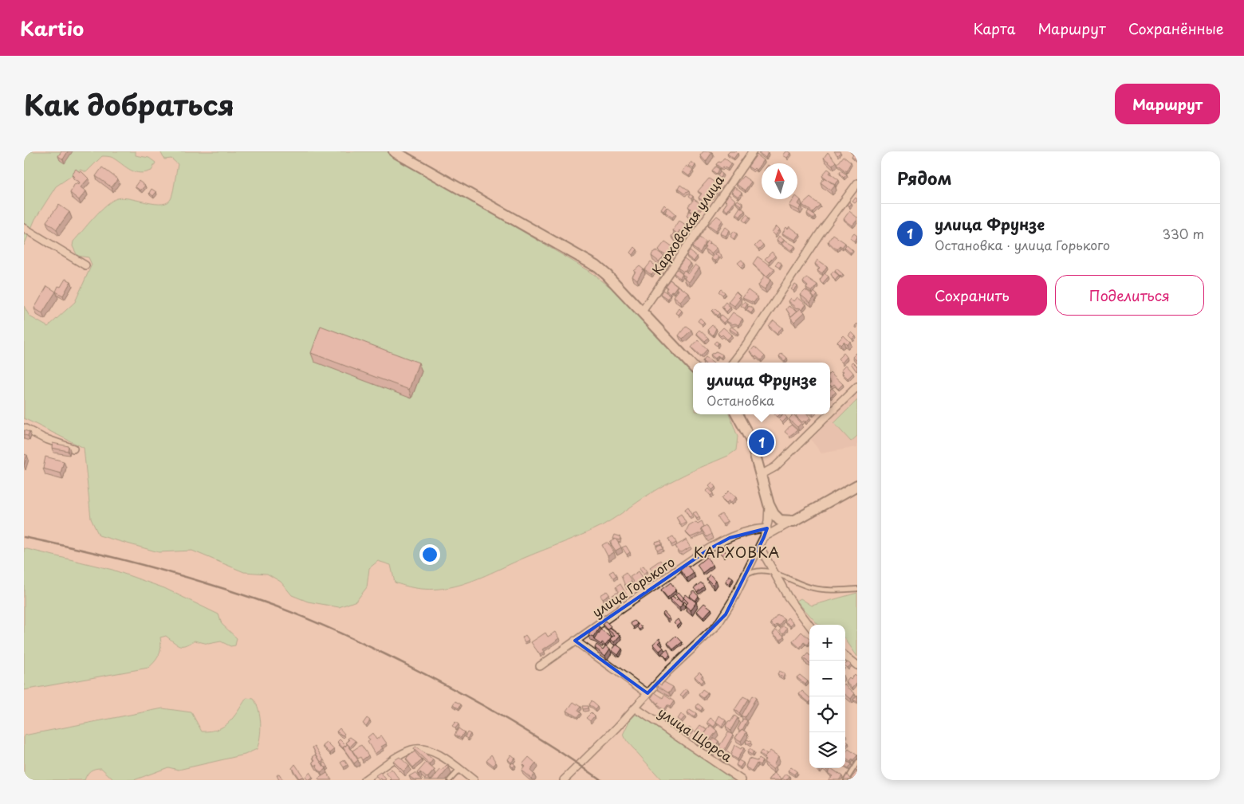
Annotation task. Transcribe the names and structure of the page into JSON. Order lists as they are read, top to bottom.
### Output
{
  "streets": {
    "street": ["Карховская улица", "улица Горького", "улица Щорса"]
  },
  "districts": ["КАРХОВКА"],
  "north": "top",
  "page": {
    "header": "Kartio",
    "nav": ["Карта", "Маршрут", "Сохранённые"],
    "title": "Как добраться",
    "buttons": [
      "Маршрут",
      ["Сохранить", "Поделиться"]
    ],
    "heading": "Рядом",
    "list": [
      {
        "mark": "1",
        "name": "улица Фрунзе",
        "note": "Остановка · улица Горького",
        "value": "330 m"
      }
    ],
    "popup": ["улица Фрунзе", "Остановка"],
    "pins": "1",
    "map_buttons": ["+", "−"]
  }
}
